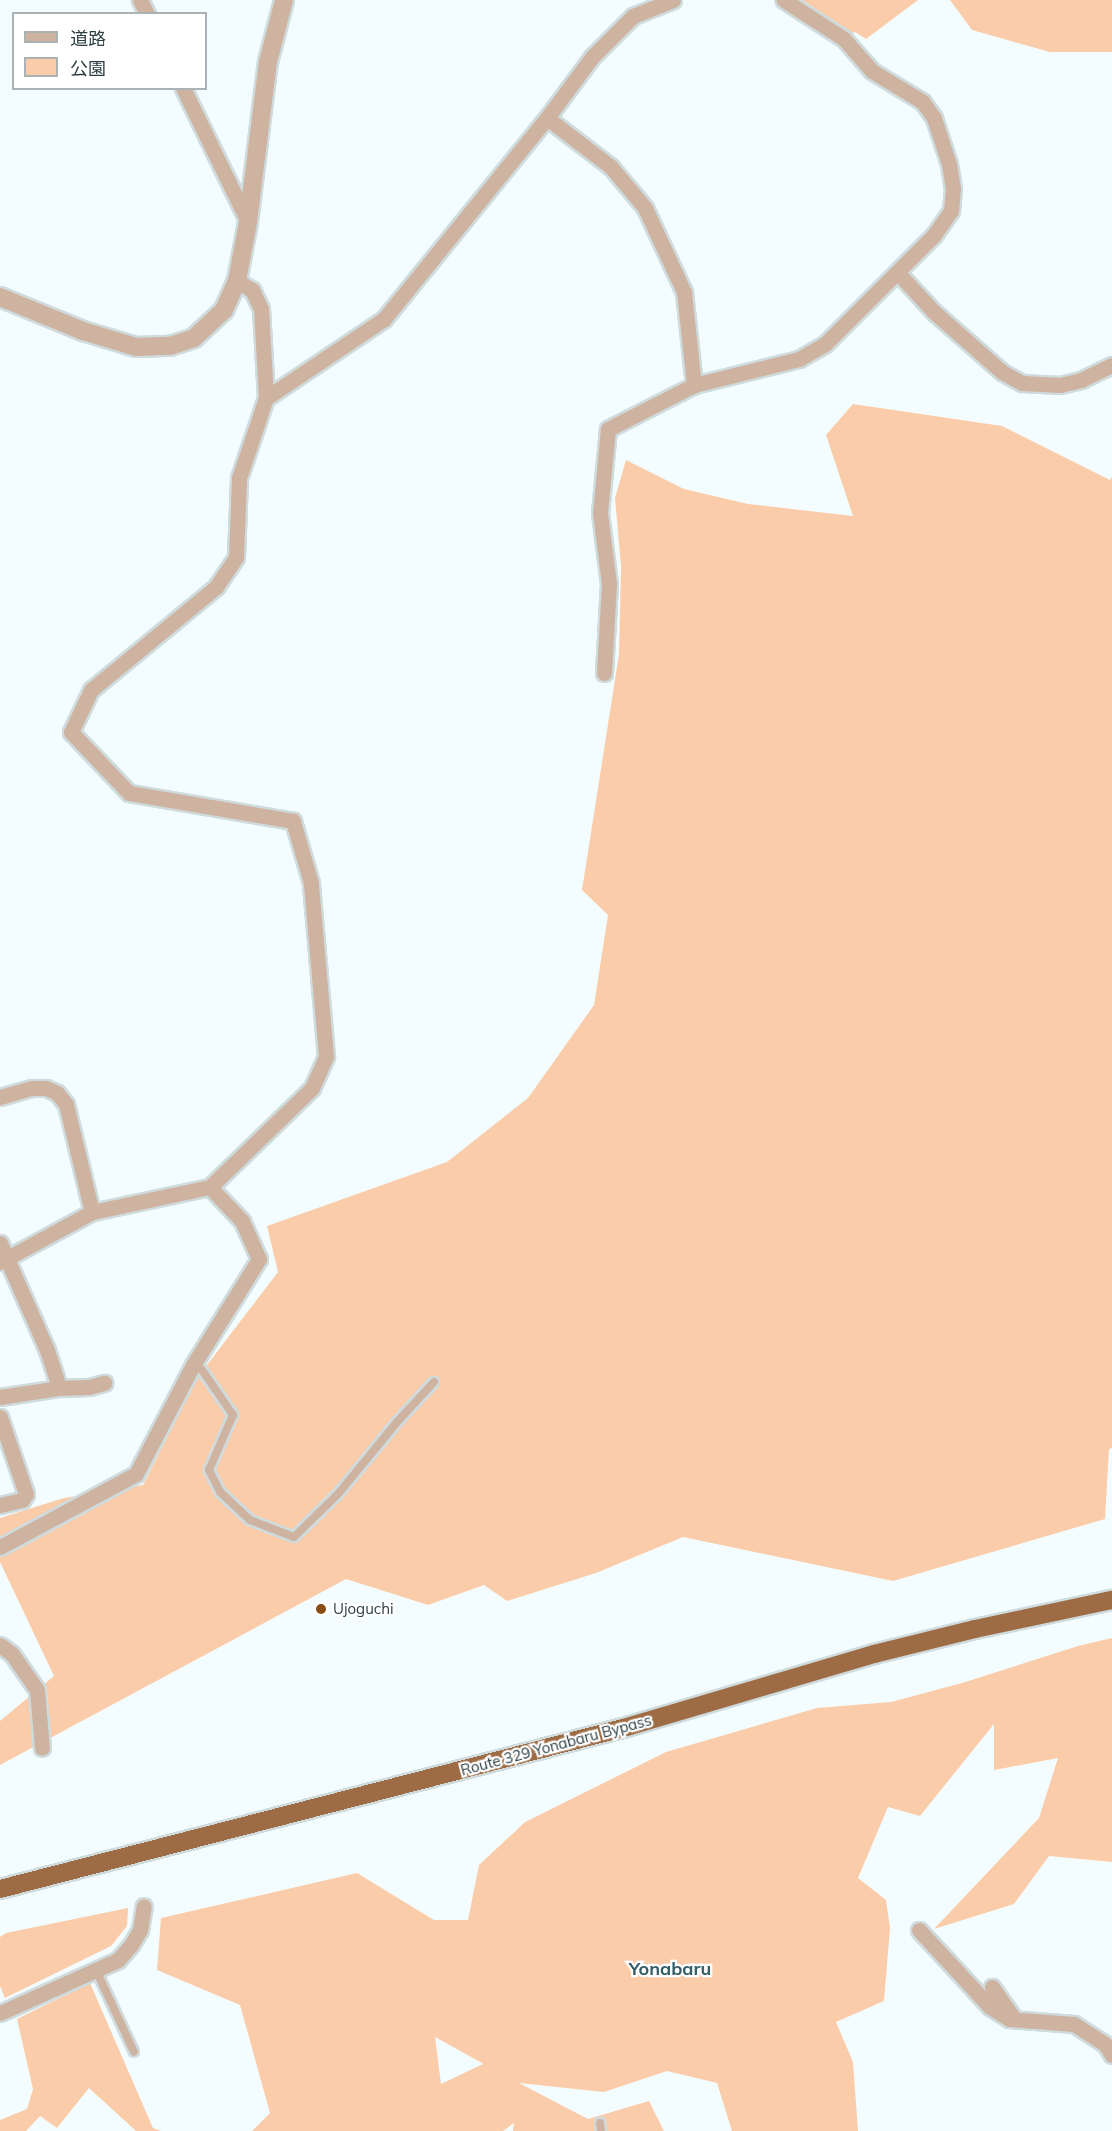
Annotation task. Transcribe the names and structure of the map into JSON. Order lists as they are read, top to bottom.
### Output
{
  "streets": {
    "highway": ["Route 329 Yonabaru Bypass"]
  },
  "districts": ["Yonabaru"],
  "places": ["Ujoguchi"],
  "legend": ["道路", "公園"]
}
